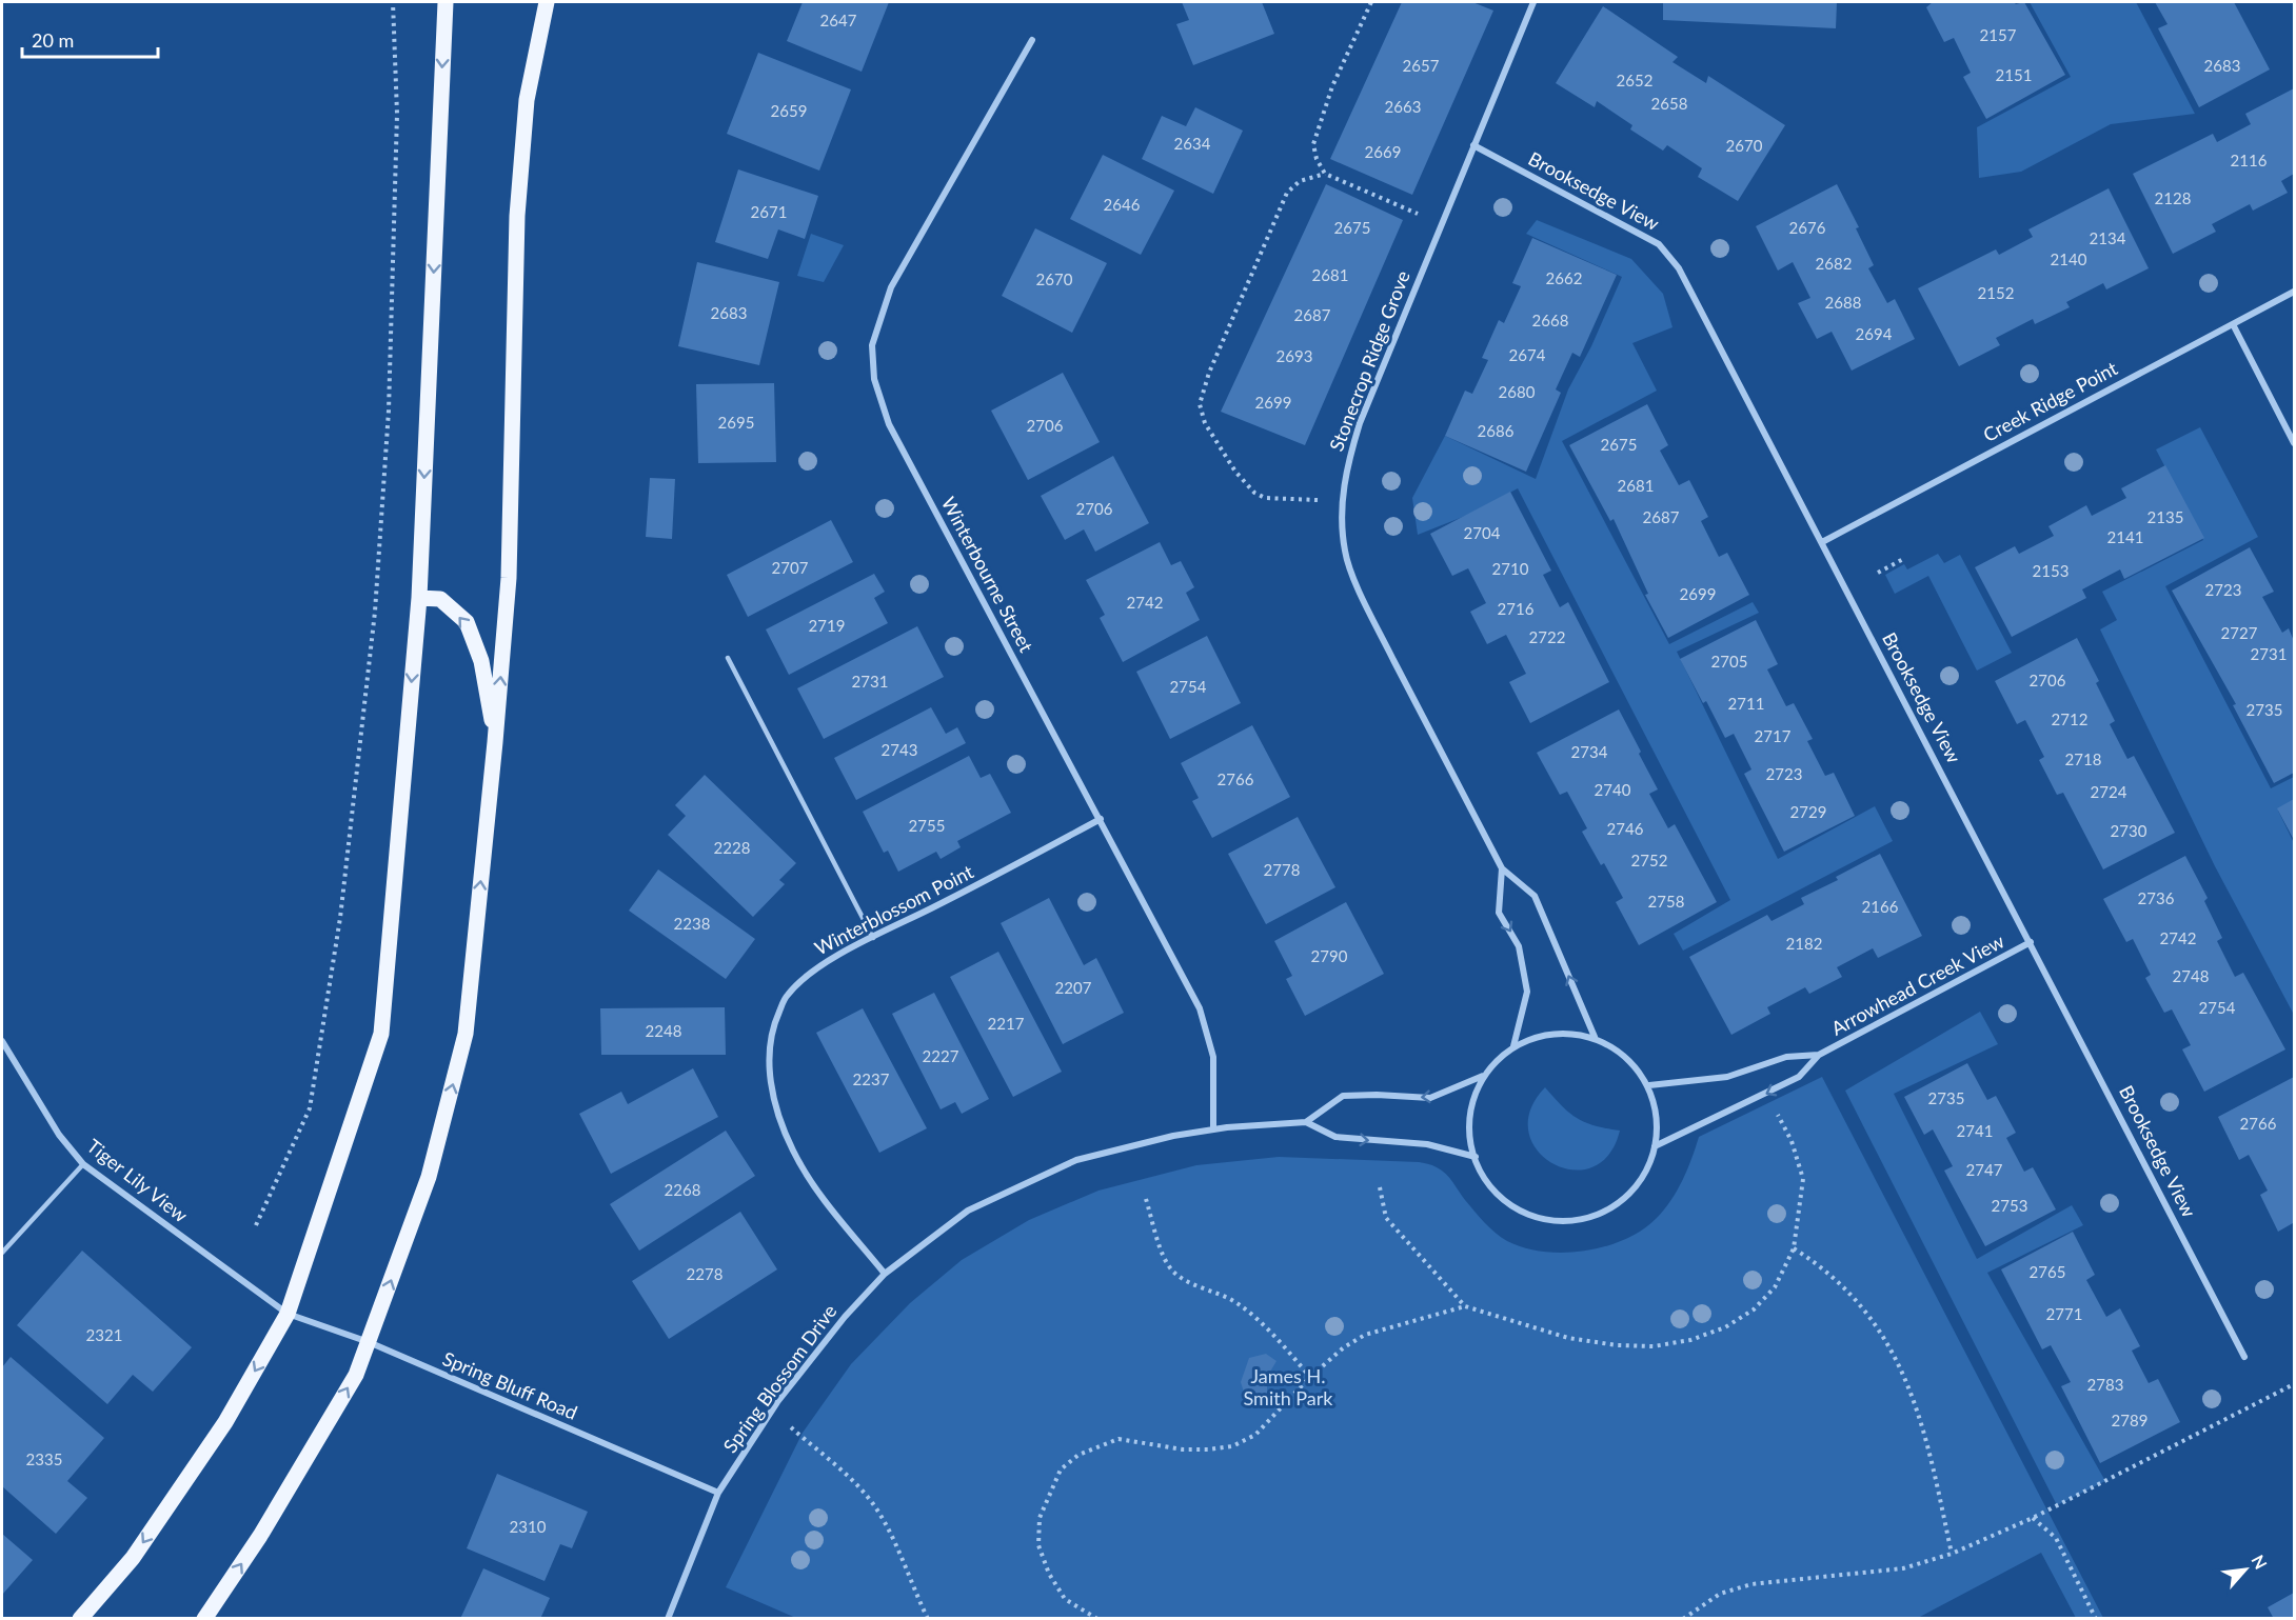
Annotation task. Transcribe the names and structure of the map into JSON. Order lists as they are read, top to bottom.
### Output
{
  "streets": {
    "street": [
      "Brooksedge View",
      "Stonecrop Ridge Grove",
      "Creek Ridge Point",
      "Winterbourne Street",
      "Winterblossom Point",
      "Arrowhead Creek View",
      "Tiger Lily View",
      "Spring Blossom Drive",
      "Spring Bluff Road"
    ]
  },
  "crossings": [
    ["Brooksedge View", "Stonecrop Ridge Grove"],
    ["Brooksedge View", "Creek Ridge Point"],
    ["Brooksedge View", "Arrowhead Creek View"],
    ["Stonecrop Ridge Grove", "Arrowhead Creek View"],
    ["Stonecrop Ridge Grove", "Spring Blossom Drive"],
    ["Winterbourne Street", "Winterblossom Point"],
    ["Winterbourne Street", "Spring Blossom Drive"],
    ["Winterblossom Point", "Spring Blossom Drive"],
    ["Arrowhead Creek View", "Spring Blossom Drive"],
    ["Tiger Lily View", "Spring Bluff Road"],
    ["Spring Blossom Drive", "Spring Bluff Road"]
  ],
  "parks": ["James H. Smith Park"],
  "house_numbers": [
    "2647",
    "2157",
    "2657",
    "2683",
    "2151",
    "2652",
    "2658",
    "2663",
    "2659",
    "2634",
    "2670",
    "2669",
    "2116",
    "2128",
    "2646",
    "2671",
    "2675",
    "2676",
    "2134",
    "2140",
    "2682",
    "2681",
    "2662",
    "2670",
    "2152",
    "2688",
    "2683",
    "2687",
    "2668",
    "2694",
    "2674",
    "2693",
    "2680",
    "2699",
    "2695",
    "2706",
    "2686",
    "2675",
    "2681",
    "2706",
    "2687",
    "2135",
    "2704",
    "2141",
    "2707",
    "2710",
    "2153",
    "2723",
    "2699",
    "2742",
    "2716",
    "2719",
    "2727",
    "2722",
    "2731",
    "2705",
    "2706",
    "2731",
    "2754",
    "2711",
    "2735",
    "2712",
    "2717",
    "2743",
    "2734",
    "2718",
    "2723",
    "2766",
    "2740",
    "2724",
    "2729",
    "2755",
    "2746",
    "2730",
    "2228",
    "2752",
    "2778",
    "2736",
    "2758",
    "2166",
    "2238",
    "2742",
    "2182",
    "2790",
    "2748",
    "2207",
    "2754",
    "2217",
    "2248",
    "2227",
    "2237",
    "2735",
    "2766",
    "2741",
    "2747",
    "2268",
    "2753",
    "2765",
    "2278",
    "2771",
    "2321",
    "2783",
    "2789",
    "2335",
    "2310"
  ],
  "scale_bar": "20 m",
  "north": "top right"
}
